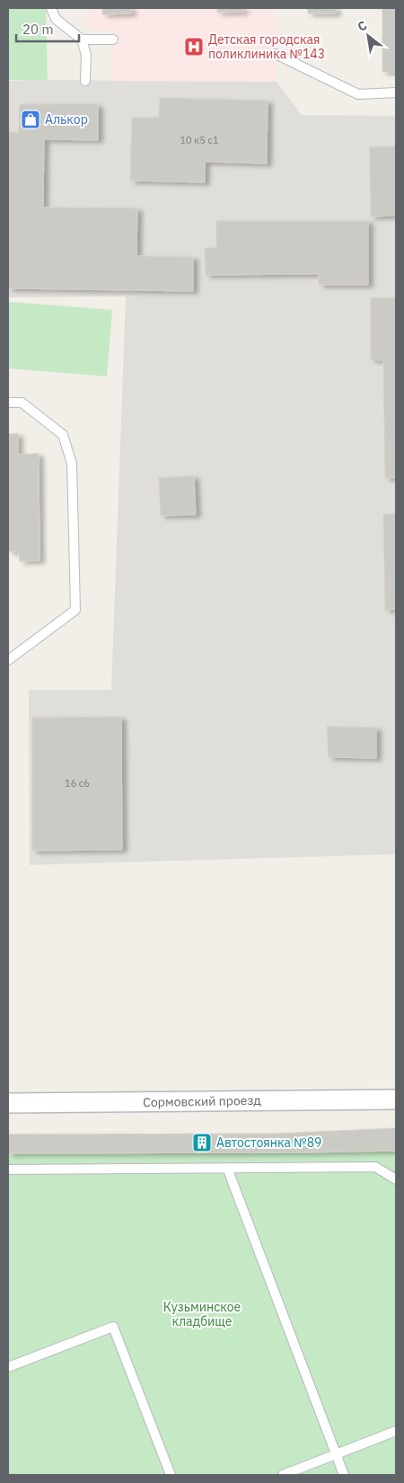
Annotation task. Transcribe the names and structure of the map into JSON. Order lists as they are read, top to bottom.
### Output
{
  "streets": {
    "street": ["Сормовский проезд"]
  },
  "parks": ["Кузьминское кладбище"],
  "places": {
    "hospital": ["Детская городская поликлиника №143"],
    "shop": ["Алькор"],
    "building": ["Автостоянка №89"]
  },
  "house_numbers": ["10 к5 с1", "16 с6"],
  "scale_bar": "20 m",
  "north": "top left"
}
